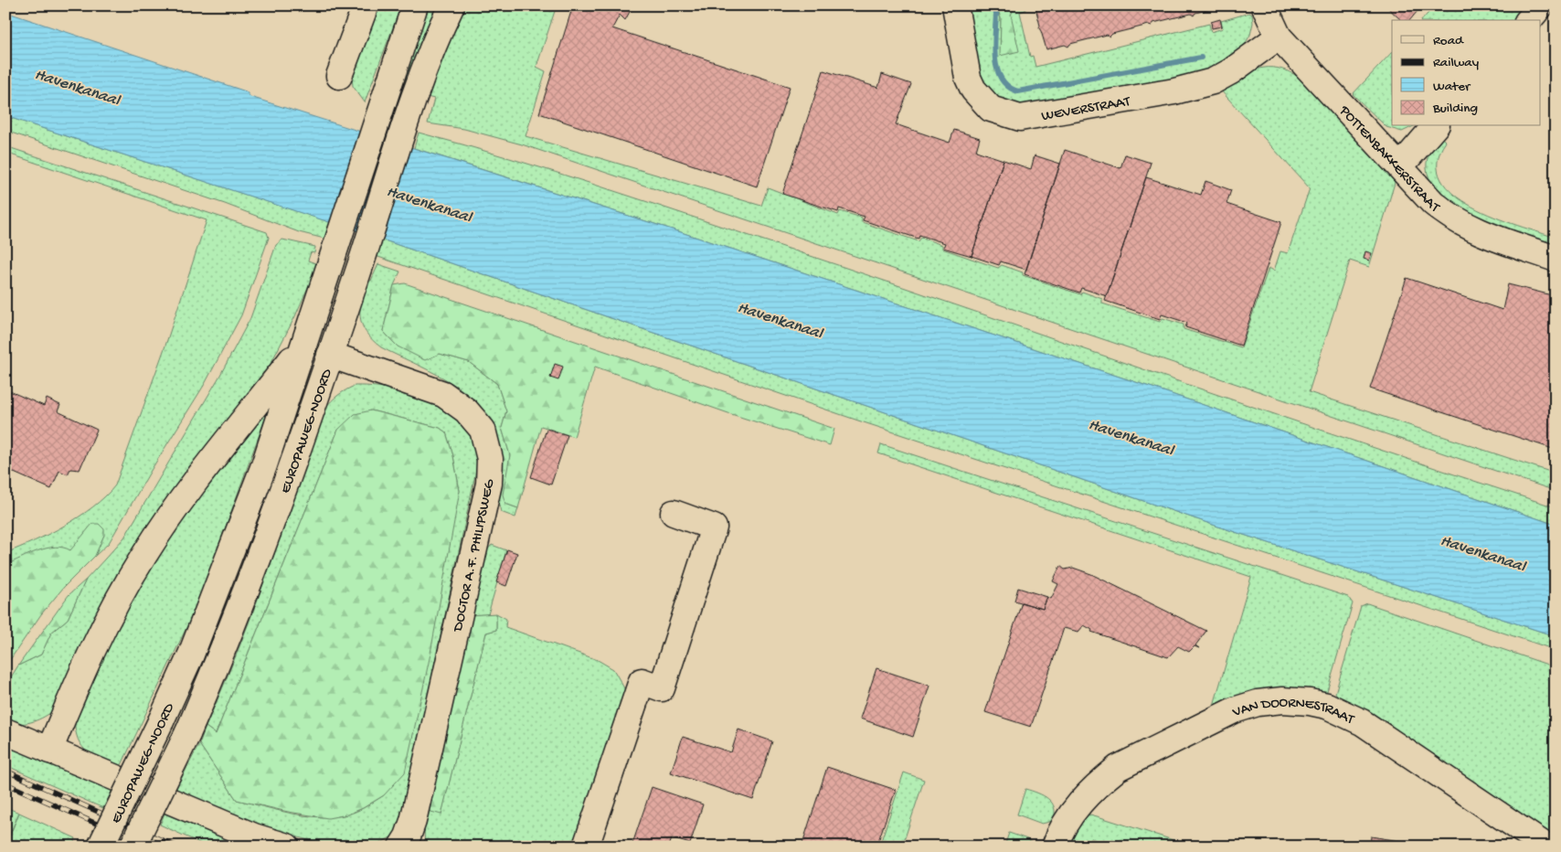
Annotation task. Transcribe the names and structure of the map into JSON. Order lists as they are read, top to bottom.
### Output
{
  "streets": {
    "street": [
      "WEVERSTRAAT",
      "POTTENBAKKERSTRAAT",
      "EUROPAWEG-NOORD",
      "DOCTOR A.F. PHILIPSWEG",
      "VAN DOORNESTRAAT"
    ]
  },
  "crossings": [
    ["WEVERSTRAAT", "POTTENBAKKERSTRAAT"],
    ["EUROPAWEG-NOORD", "DOCTOR A.F. PHILIPSWEG"]
  ],
  "water": ["Havenkanaal"],
  "legend": [
    "Road",
    "Railway",
    "Water",
    "Building"
  ]
}
